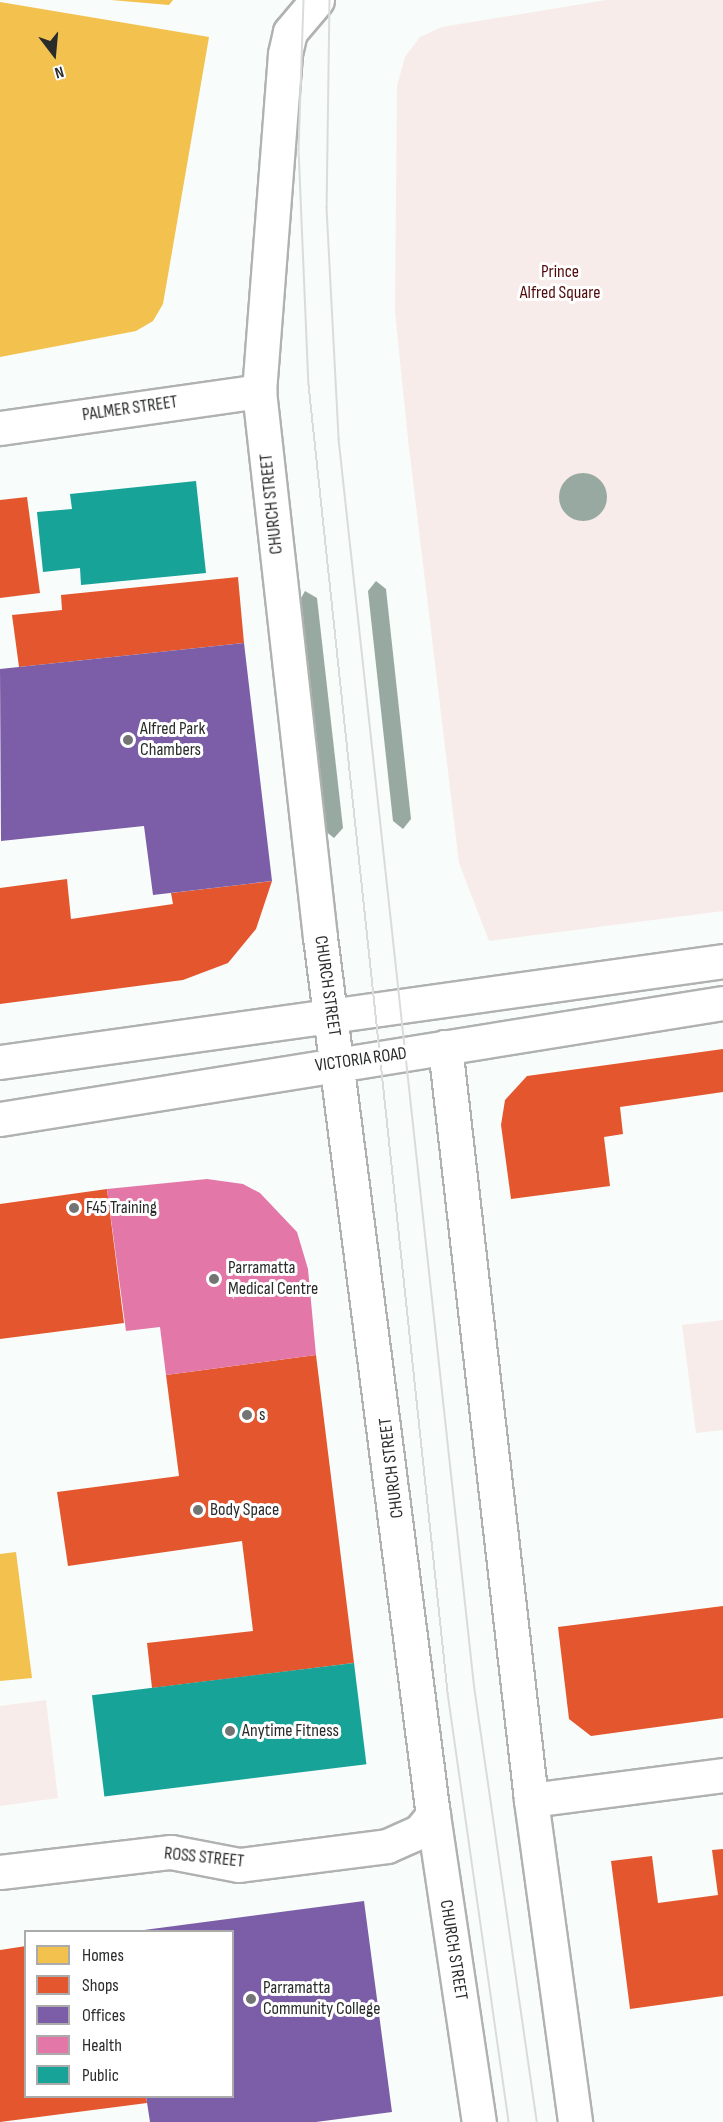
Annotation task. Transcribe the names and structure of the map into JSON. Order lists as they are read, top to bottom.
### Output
{
  "streets": {
    "street": [
      "PALMER STREET",
      "CHURCH STREET",
      "VICTORIA ROAD",
      "ROSS STREET"
    ]
  },
  "crossings": [
    ["PALMER STREET", "CHURCH STREET"],
    ["CHURCH STREET", "VICTORIA ROAD"],
    ["CHURCH STREET", "ROSS STREET"]
  ],
  "parks": ["Prince Alfred Square"],
  "places": [
    "Alfred Park Chambers",
    "F45 Training",
    "Parramatta Medical Centre",
    "s",
    "Body Space",
    "Anytime Fitness",
    "Parramatta Community College"
  ],
  "legend": [
    "Homes",
    "Shops",
    "Offices",
    "Health",
    "Public"
  ],
  "north": "bottom"
}
